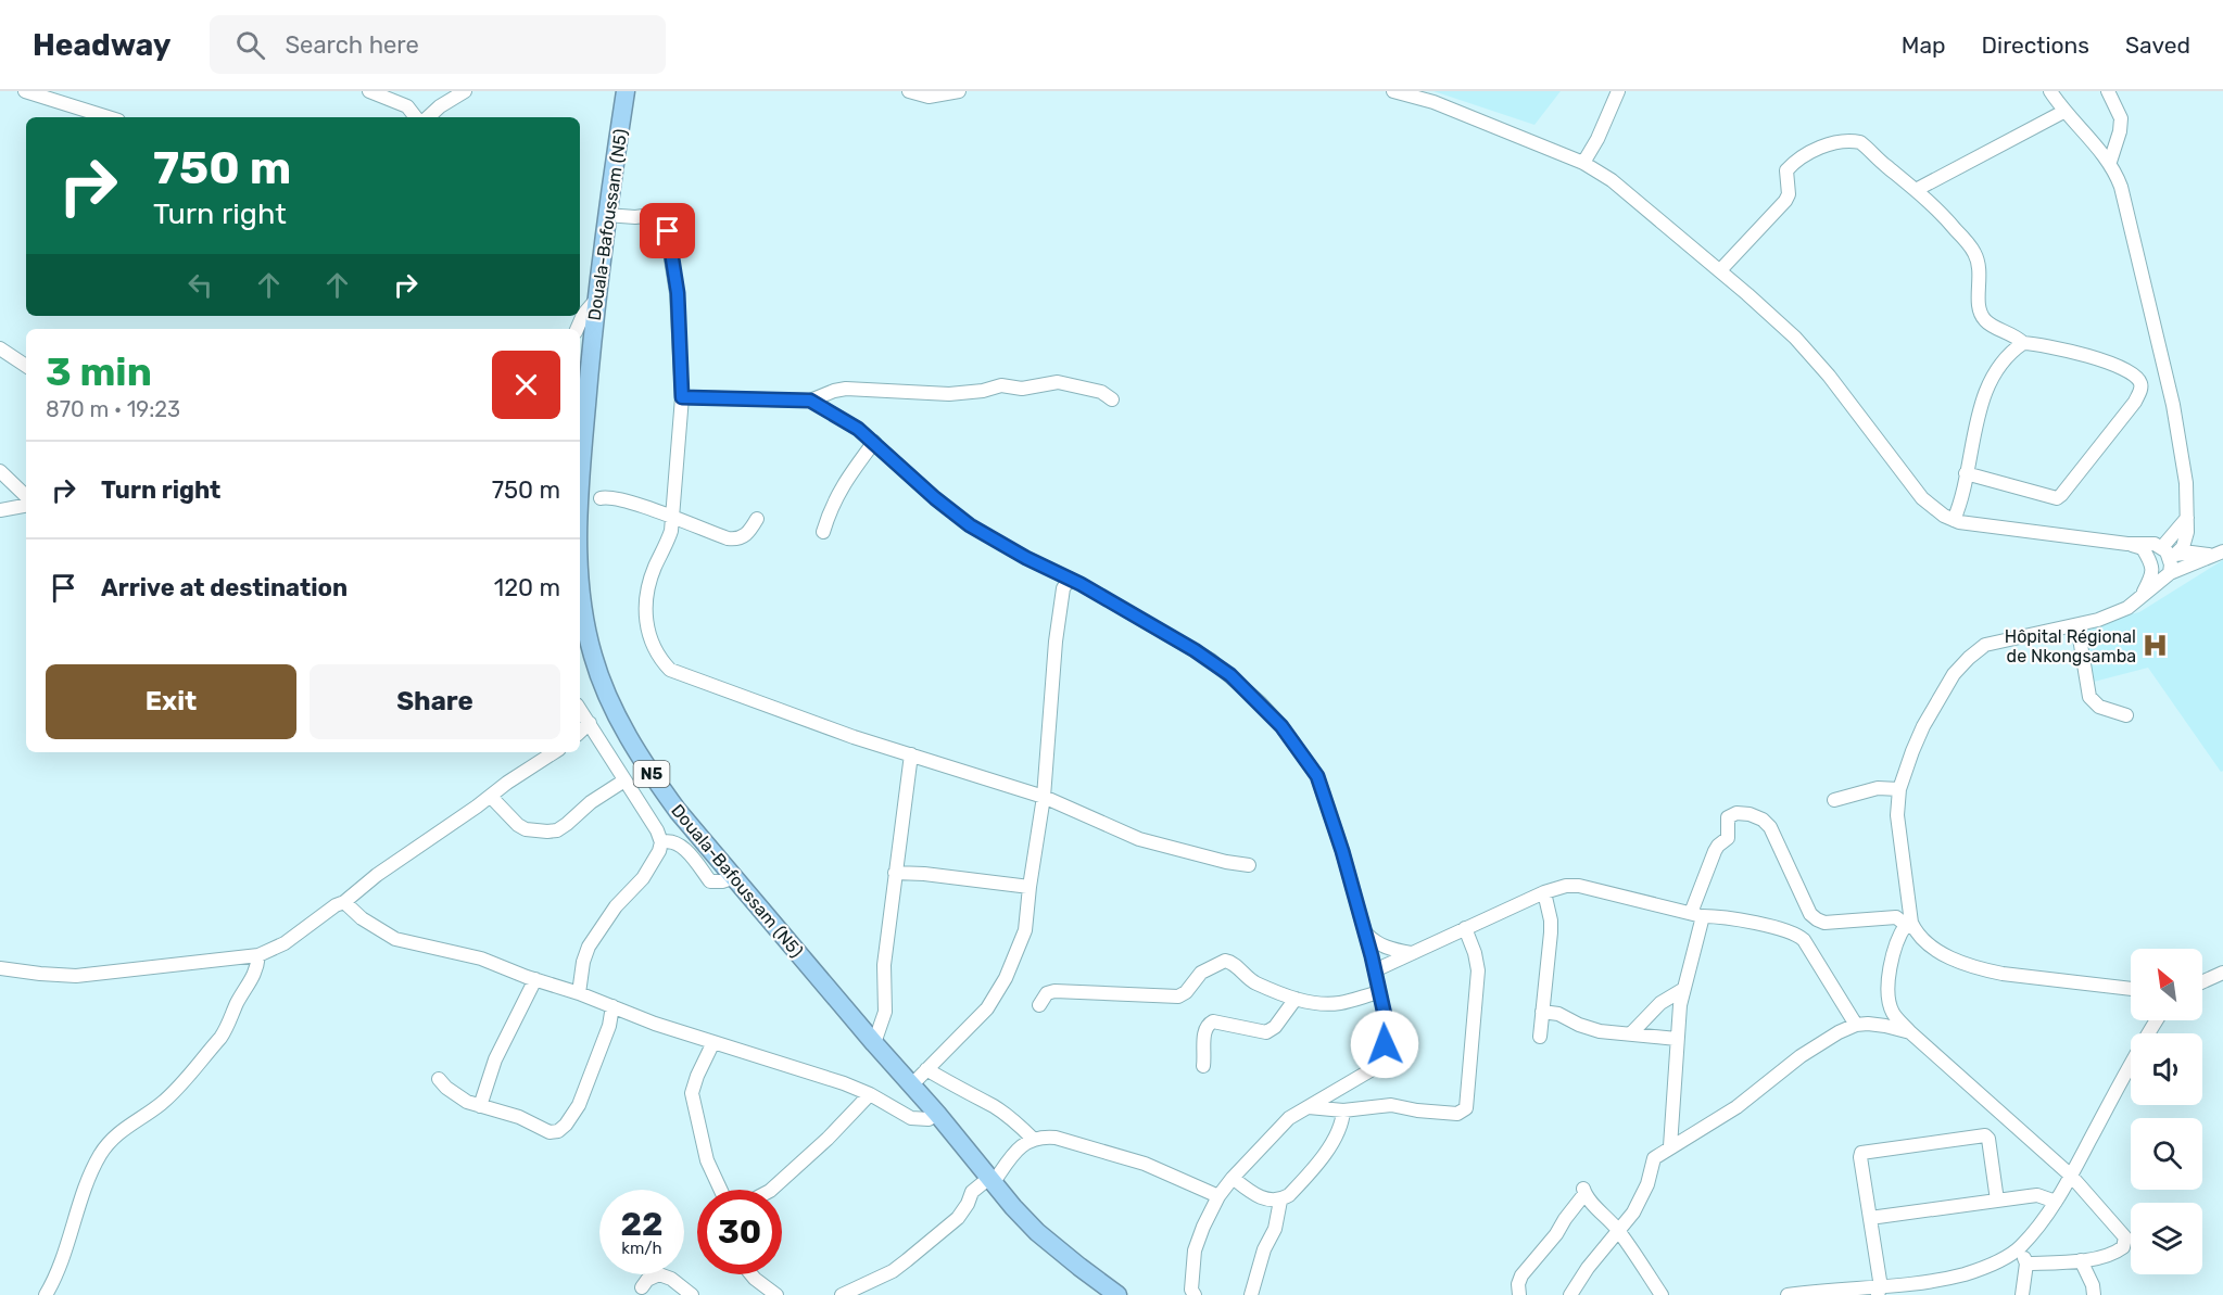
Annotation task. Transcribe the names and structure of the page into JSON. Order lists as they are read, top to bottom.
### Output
{
  "streets": {
    "highway": ["Douala-Bafoussam (N5)", "N5"]
  },
  "places": {
    "hospital": ["Hôpital Régional de Nkongsamba"]
  },
  "north": "top left",
  "page": {
    "header": "Headway",
    "search": "Search here",
    "nav": ["Map", "Directions", "Saved"],
    "turn": ["750 m", "Turn right"],
    "heading": ["3 min", "870 m · 19:23"],
    "list": [
      {
        "name": "Turn right",
        "value": "750 m"
      },
      {
        "name": "Arrive at destination",
        "value": "120 m"
      }
    ],
    "buttons": ["Exit", "Share"],
    "speed": "22 km/h",
    "limit": "30"
  }
}
